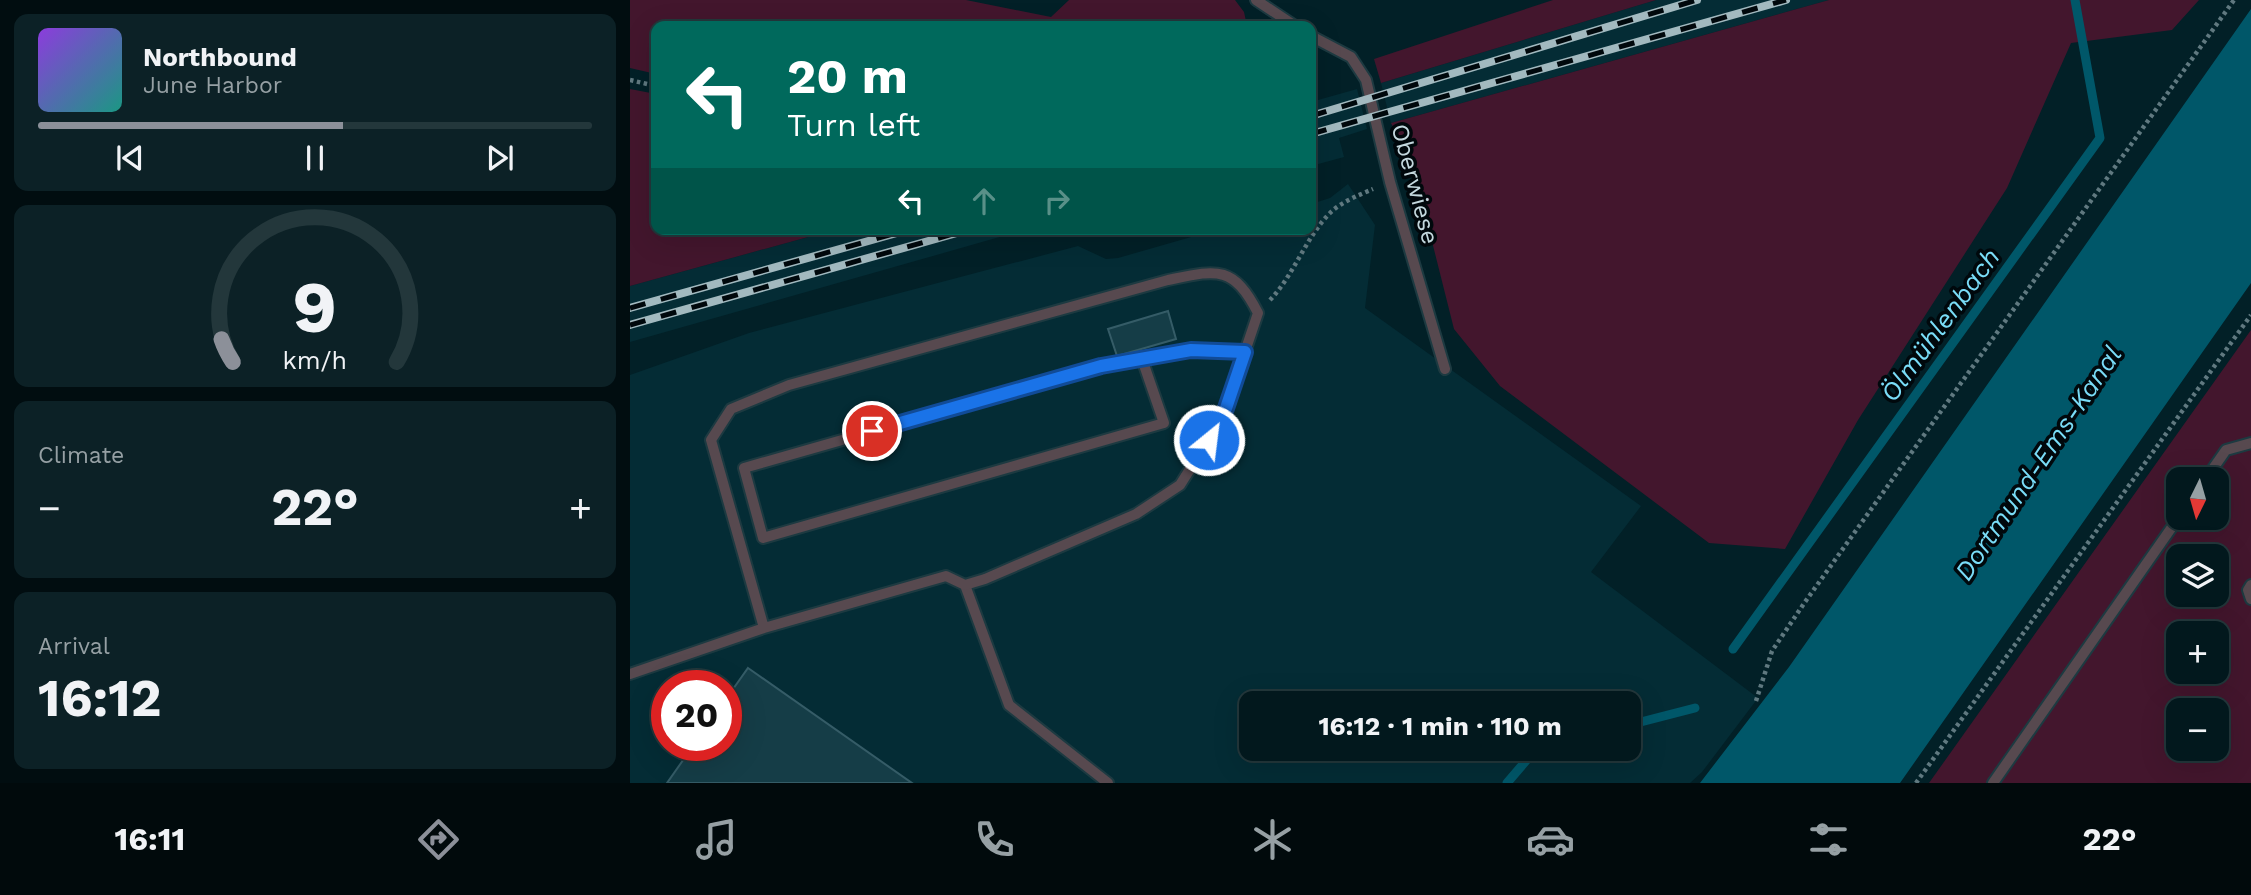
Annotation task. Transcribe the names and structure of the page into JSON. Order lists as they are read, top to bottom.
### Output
{
  "streets": {
    "lane": ["Oberwiese"]
  },
  "water": ["Ölmühlenbach", "Dortmund-Ems-Kanal"],
  "north": "bottom",
  "page": {
    "turn": ["20 m", "Turn left"],
    "song": ["Northbound", "June Harbor"],
    "tile": [
      "Climate",
      ["Arrival", "16:12"]
    ],
    "map_buttons": ["+", "−"],
    "heat": ["−", "22°", "+"],
    "limit": "20",
    "trip": "16:12 · 1 min · 110 m",
    "tabs": ["16:11", "22°"],
    "gauge": ["9", "km/h"]
  }
}
